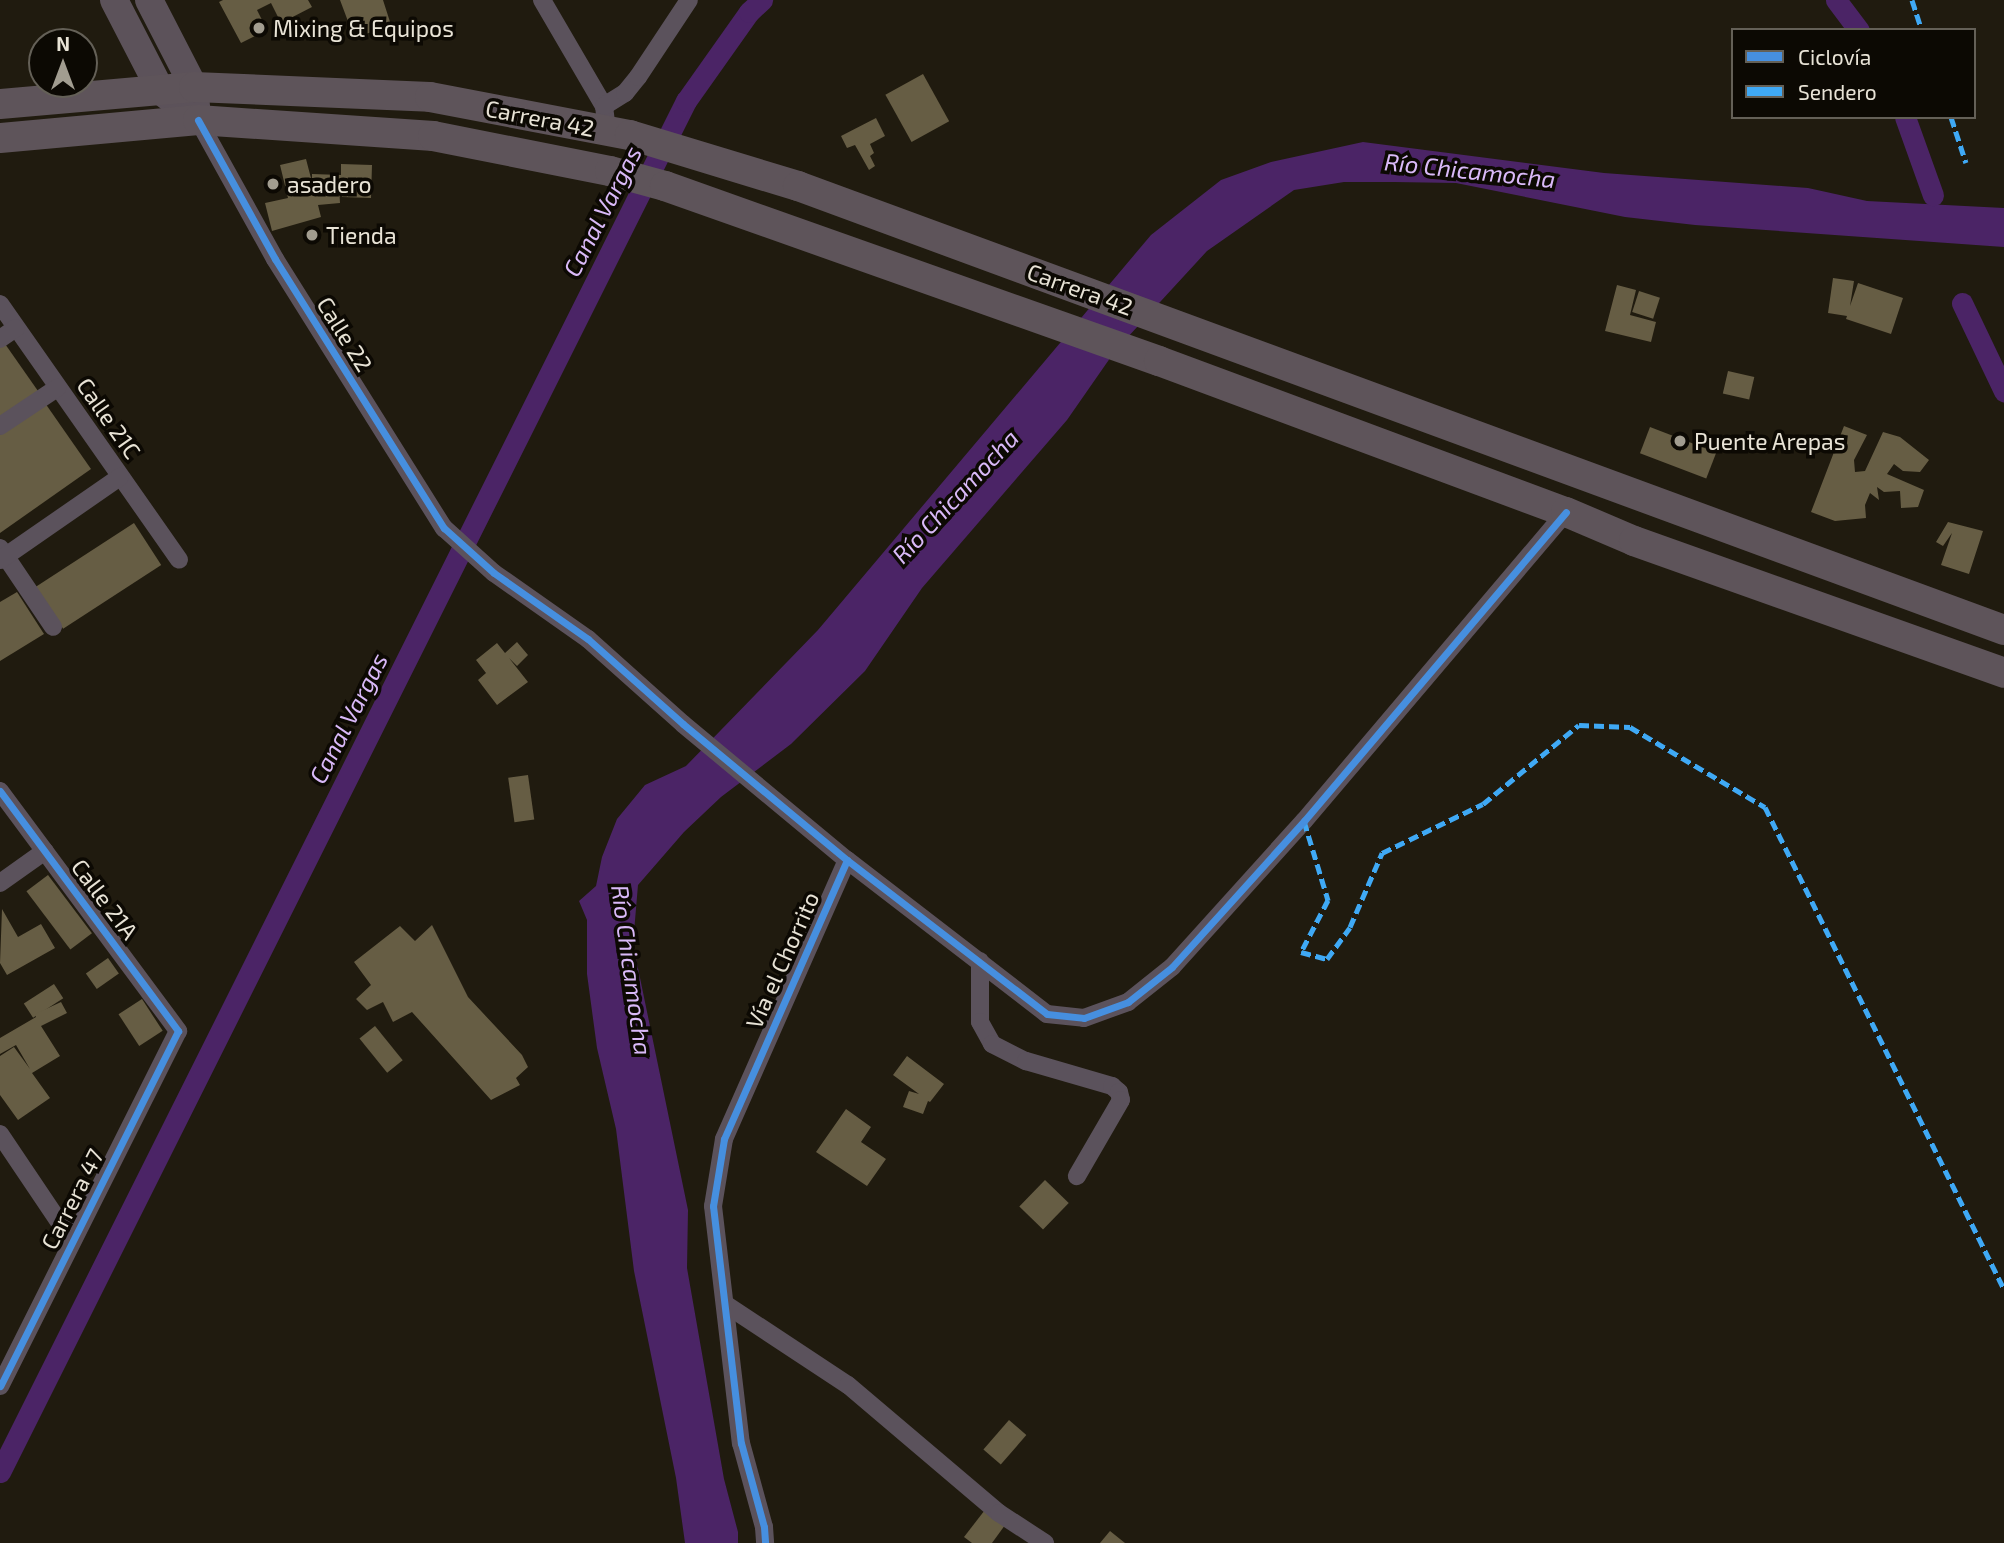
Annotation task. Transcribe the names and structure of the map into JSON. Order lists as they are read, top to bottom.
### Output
{
  "streets": {
    "highway": ["Carrera 42"],
    "street": [
      "Calle 22",
      "Calle 21C",
      "Calle 21A",
      "Vía el Chorrito",
      "Carrera 47"
    ]
  },
  "crossings": [
    ["Carrera 42", "Calle 22"],
    ["Calle 22", "Vía el Chorrito"],
    ["Calle 21A", "Carrera 47"]
  ],
  "water": ["Río Chicamocha", "Canal Vargas"],
  "places": [
    "Mixing & Equipos",
    "asadero",
    "Tienda",
    "Puente Arepas"
  ],
  "legend": ["Ciclovía", "Sendero"],
  "north": "top"
}
